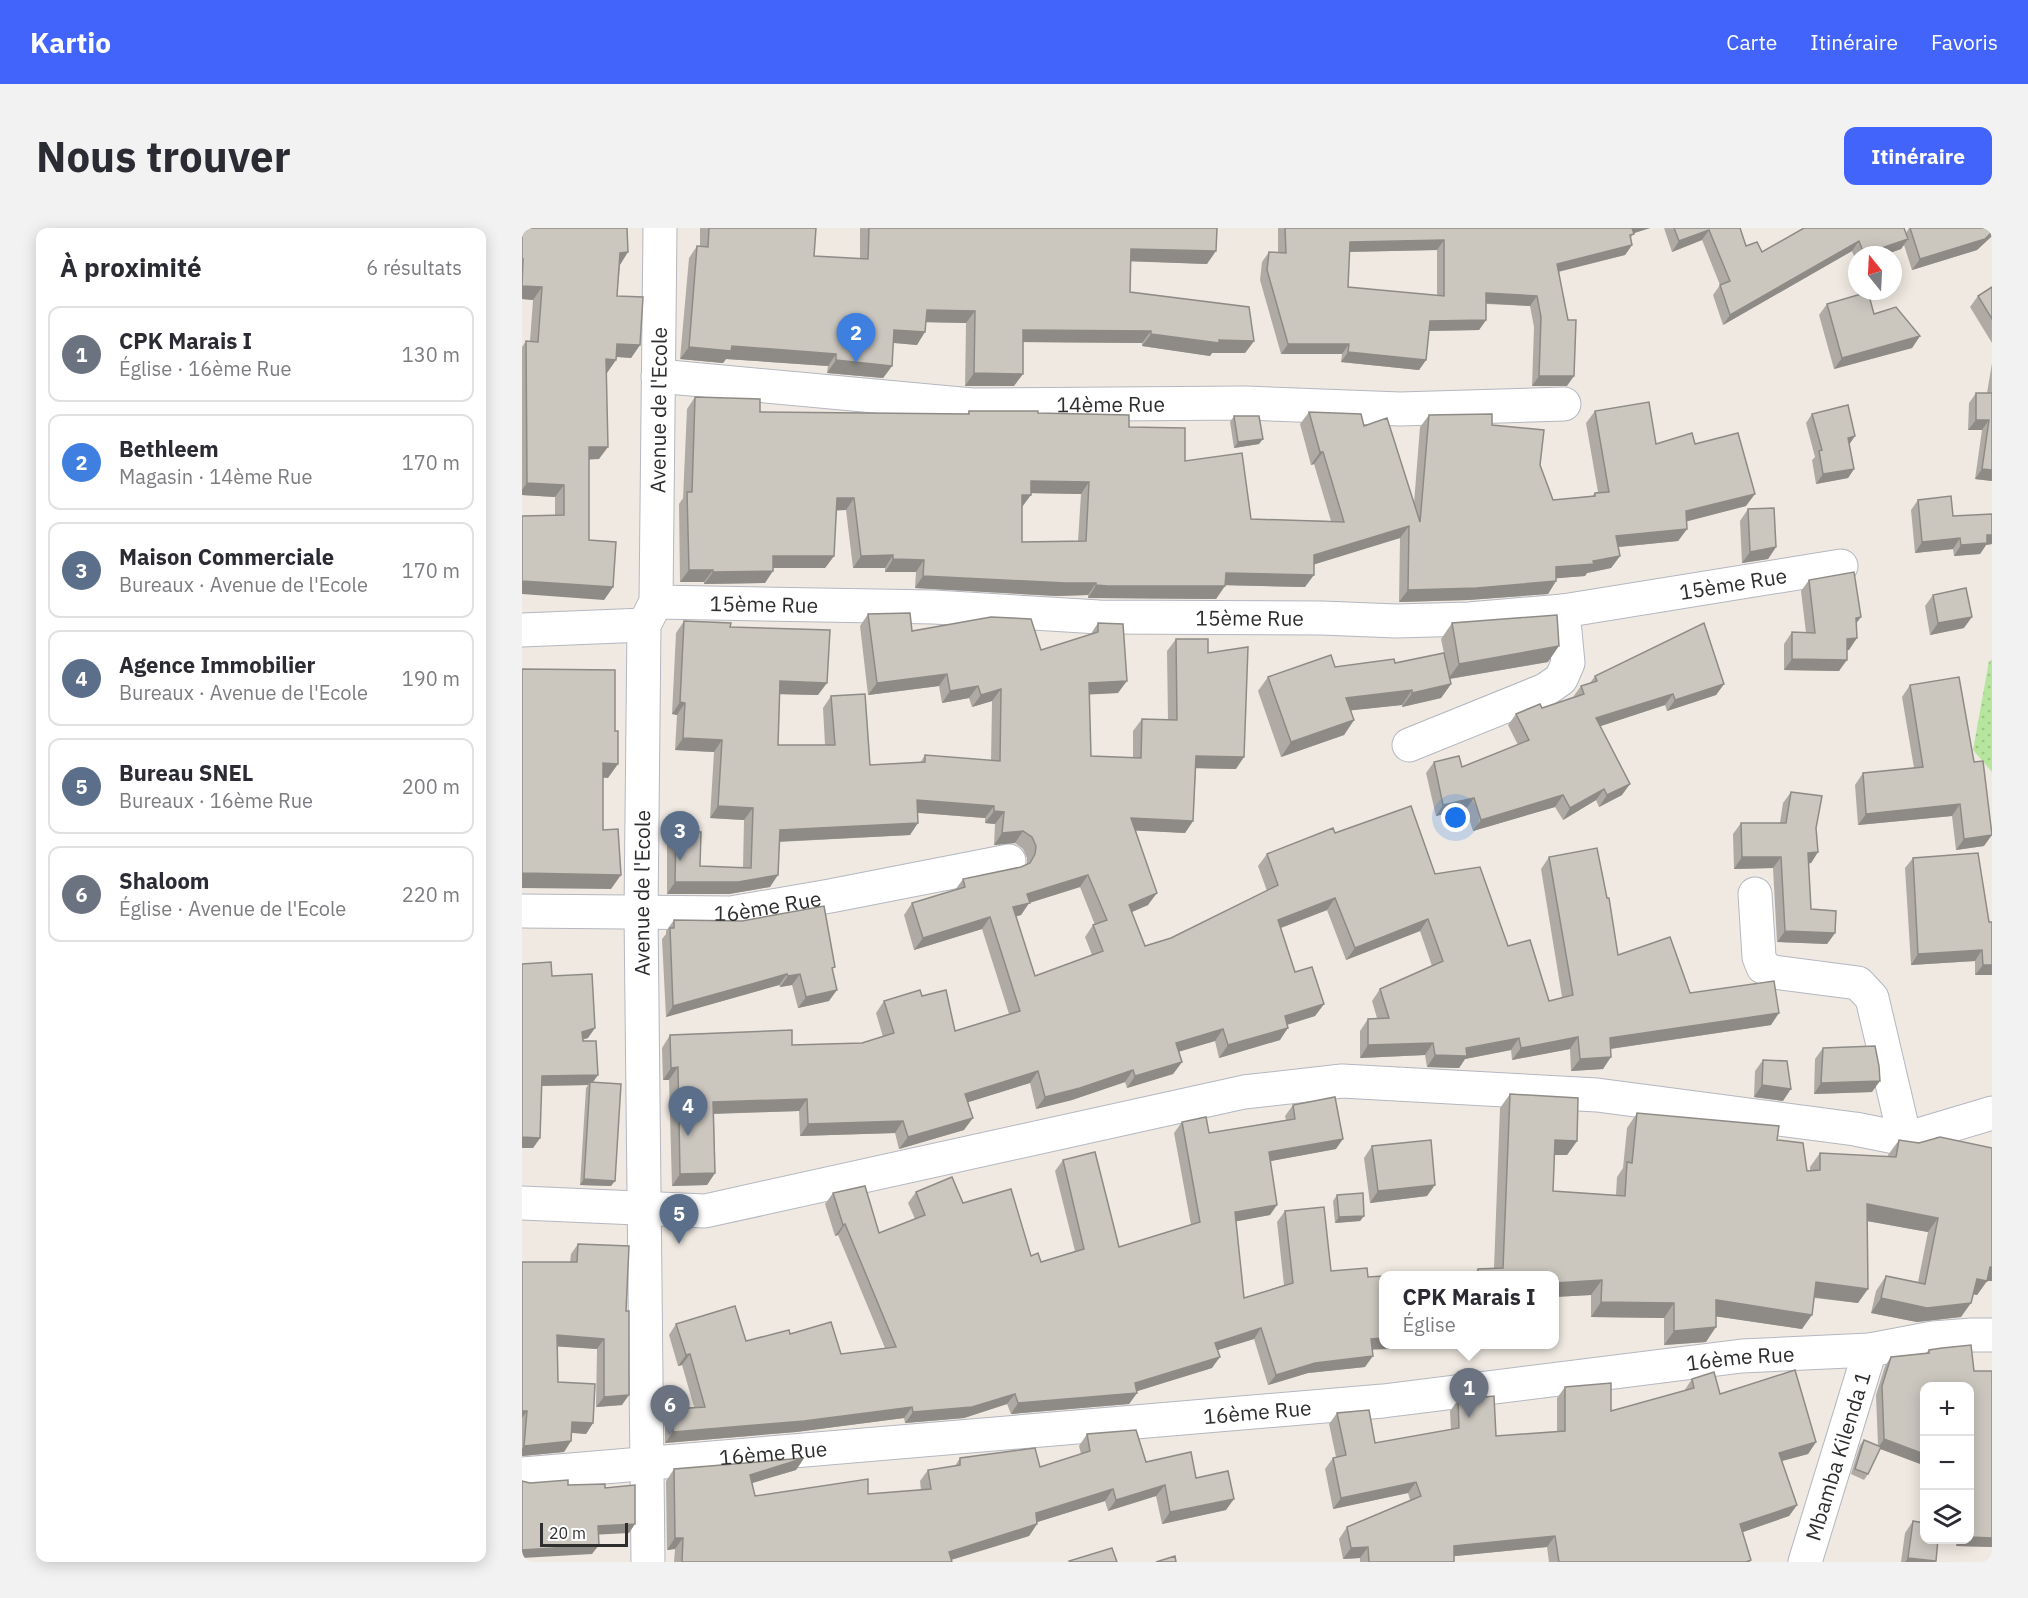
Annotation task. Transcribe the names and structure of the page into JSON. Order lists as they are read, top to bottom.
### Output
{
  "streets": {
    "street": [
      "14ème Rue",
      "Avenue de l'Ecole",
      "15ème Rue",
      "16ème Rue",
      "Mbamba Kilenda 1"
    ]
  },
  "crossings": [
    ["14ème Rue", "Avenue de l'Ecole"],
    ["Avenue de l'Ecole", "15ème Rue"],
    ["Avenue de l'Ecole", "16ème Rue"],
    ["16ème Rue", "Mbamba Kilenda 1"]
  ],
  "scale_bar": "20 m",
  "north": "top",
  "page": {
    "header": "Kartio",
    "nav": ["Carte", "Itinéraire", "Favoris"],
    "buttons": "Itinéraire",
    "title": "Nous trouver",
    "heading": ["À proximité", "6 résultats"],
    "list": [
      {
        "mark": "1",
        "name": "CPK Marais I",
        "note": "Église · 16ème Rue",
        "value": "130 m"
      },
      {
        "mark": "2",
        "name": "Bethleem",
        "note": "Magasin · 14ème Rue",
        "value": "170 m"
      },
      {
        "mark": "3",
        "name": "Maison Commerciale",
        "note": "Bureaux · Avenue de l'Ecole",
        "value": "170 m"
      },
      {
        "mark": "4",
        "name": "Agence Immobilier",
        "note": "Bureaux · Avenue de l'Ecole",
        "value": "190 m"
      },
      {
        "mark": "5",
        "name": "Bureau SNEL",
        "note": "Bureaux · 16ème Rue",
        "value": "200 m"
      },
      {
        "mark": "6",
        "name": "Shaloom",
        "note": "Église · Avenue de l'Ecole",
        "value": "220 m"
      }
    ],
    "pins": [
      "2",
      "3",
      "4",
      "5",
      "1",
      "6"
    ],
    "popup": ["CPK Marais I", "Église"],
    "map_buttons": ["+", "−"],
    "scale": "20 m"
  }
}
